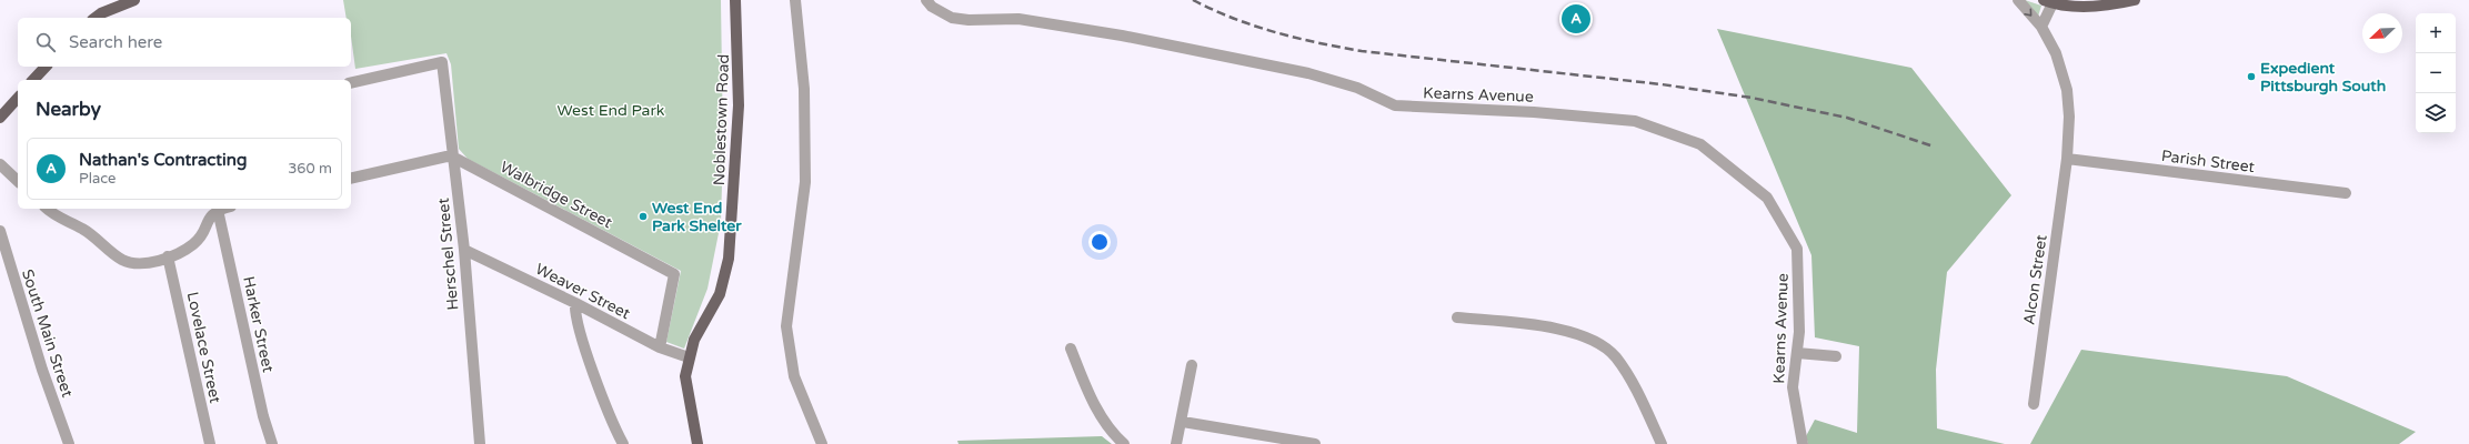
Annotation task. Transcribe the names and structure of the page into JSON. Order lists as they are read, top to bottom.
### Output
{
  "streets": {
    "main road": ["Noblestown Road"],
    "street": [
      "Kearns Avenue",
      "Parish Street",
      "Walbridge Street",
      "Herschel Street",
      "Alcon Street",
      "Weaver Street",
      "Harker Street",
      "South Main Street",
      "Lovelace Street"
    ]
  },
  "crossings": [
    ["Noblestown Road", "Weaver Street"],
    ["Parish Street", "Alcon Street"],
    ["Walbridge Street", "Herschel Street"],
    ["Walbridge Street", "Weaver Street"],
    ["Herschel Street", "Weaver Street"]
  ],
  "parks": ["West End Park"],
  "places": ["Expedient Pittsburgh South", "West End Park Shelter"],
  "north": "bottom left",
  "page": {
    "pins": "A",
    "map_buttons": ["+", "−"],
    "search": "Search here",
    "heading": "Nearby",
    "list": [
      {
        "mark": "A",
        "name": "Nathan's Contracting",
        "note": "Place",
        "value": "360 m"
      }
    ]
  }
}
